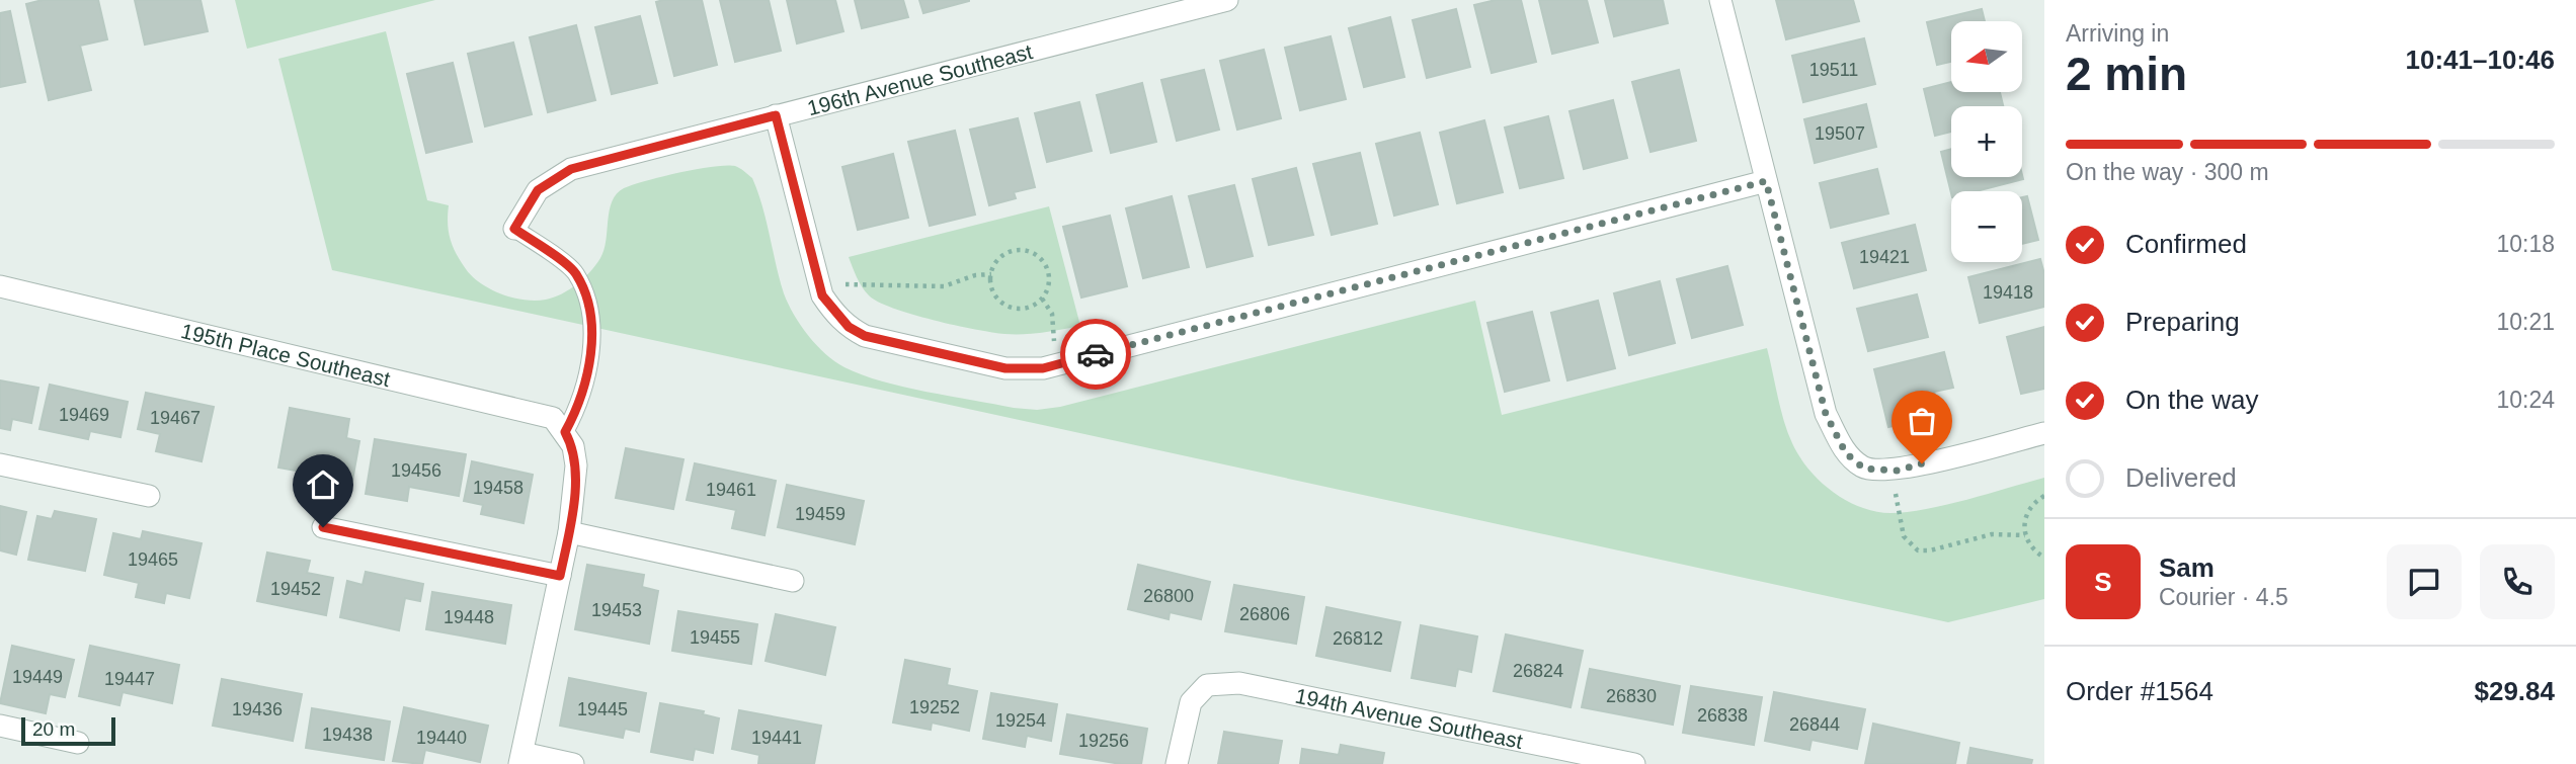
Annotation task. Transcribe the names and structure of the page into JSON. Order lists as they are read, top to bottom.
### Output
{
  "streets": {
    "street": ["196th Avenue Southeast", "195th Place Southeast", "194th Avenue Southeast"]
  },
  "house_numbers": [
    "19511",
    "19507",
    "19421",
    "19418",
    "19469",
    "19467",
    "19456",
    "19458",
    "19461",
    "19459",
    "19465",
    "19452",
    "26800",
    "19453",
    "26806",
    "19448",
    "19455",
    "26812",
    "26824",
    "19449",
    "19447",
    "26830",
    "19252",
    "19436",
    "19445",
    "26838",
    "19254",
    "26844",
    "19438",
    "19440",
    "19441",
    "19256"
  ],
  "scale_bar": "20 m",
  "north": "left",
  "page": {
    "heading": ["2 min", "Arriving in", "10:41–10:46"],
    "panel": [
      "Sam",
      "Courier · 4.5",
      "Order #1564",
      "$29.84"
    ],
    "map_buttons": ["+", "−"],
    "bar": "On the way · 300 m",
    "list": [
      ["Confirmed", "10:18"],
      ["Preparing", "10:21"],
      ["On the way", "10:24"],
      "Delivered"
    ],
    "round": "S",
    "scale": "20 m"
  }
}
